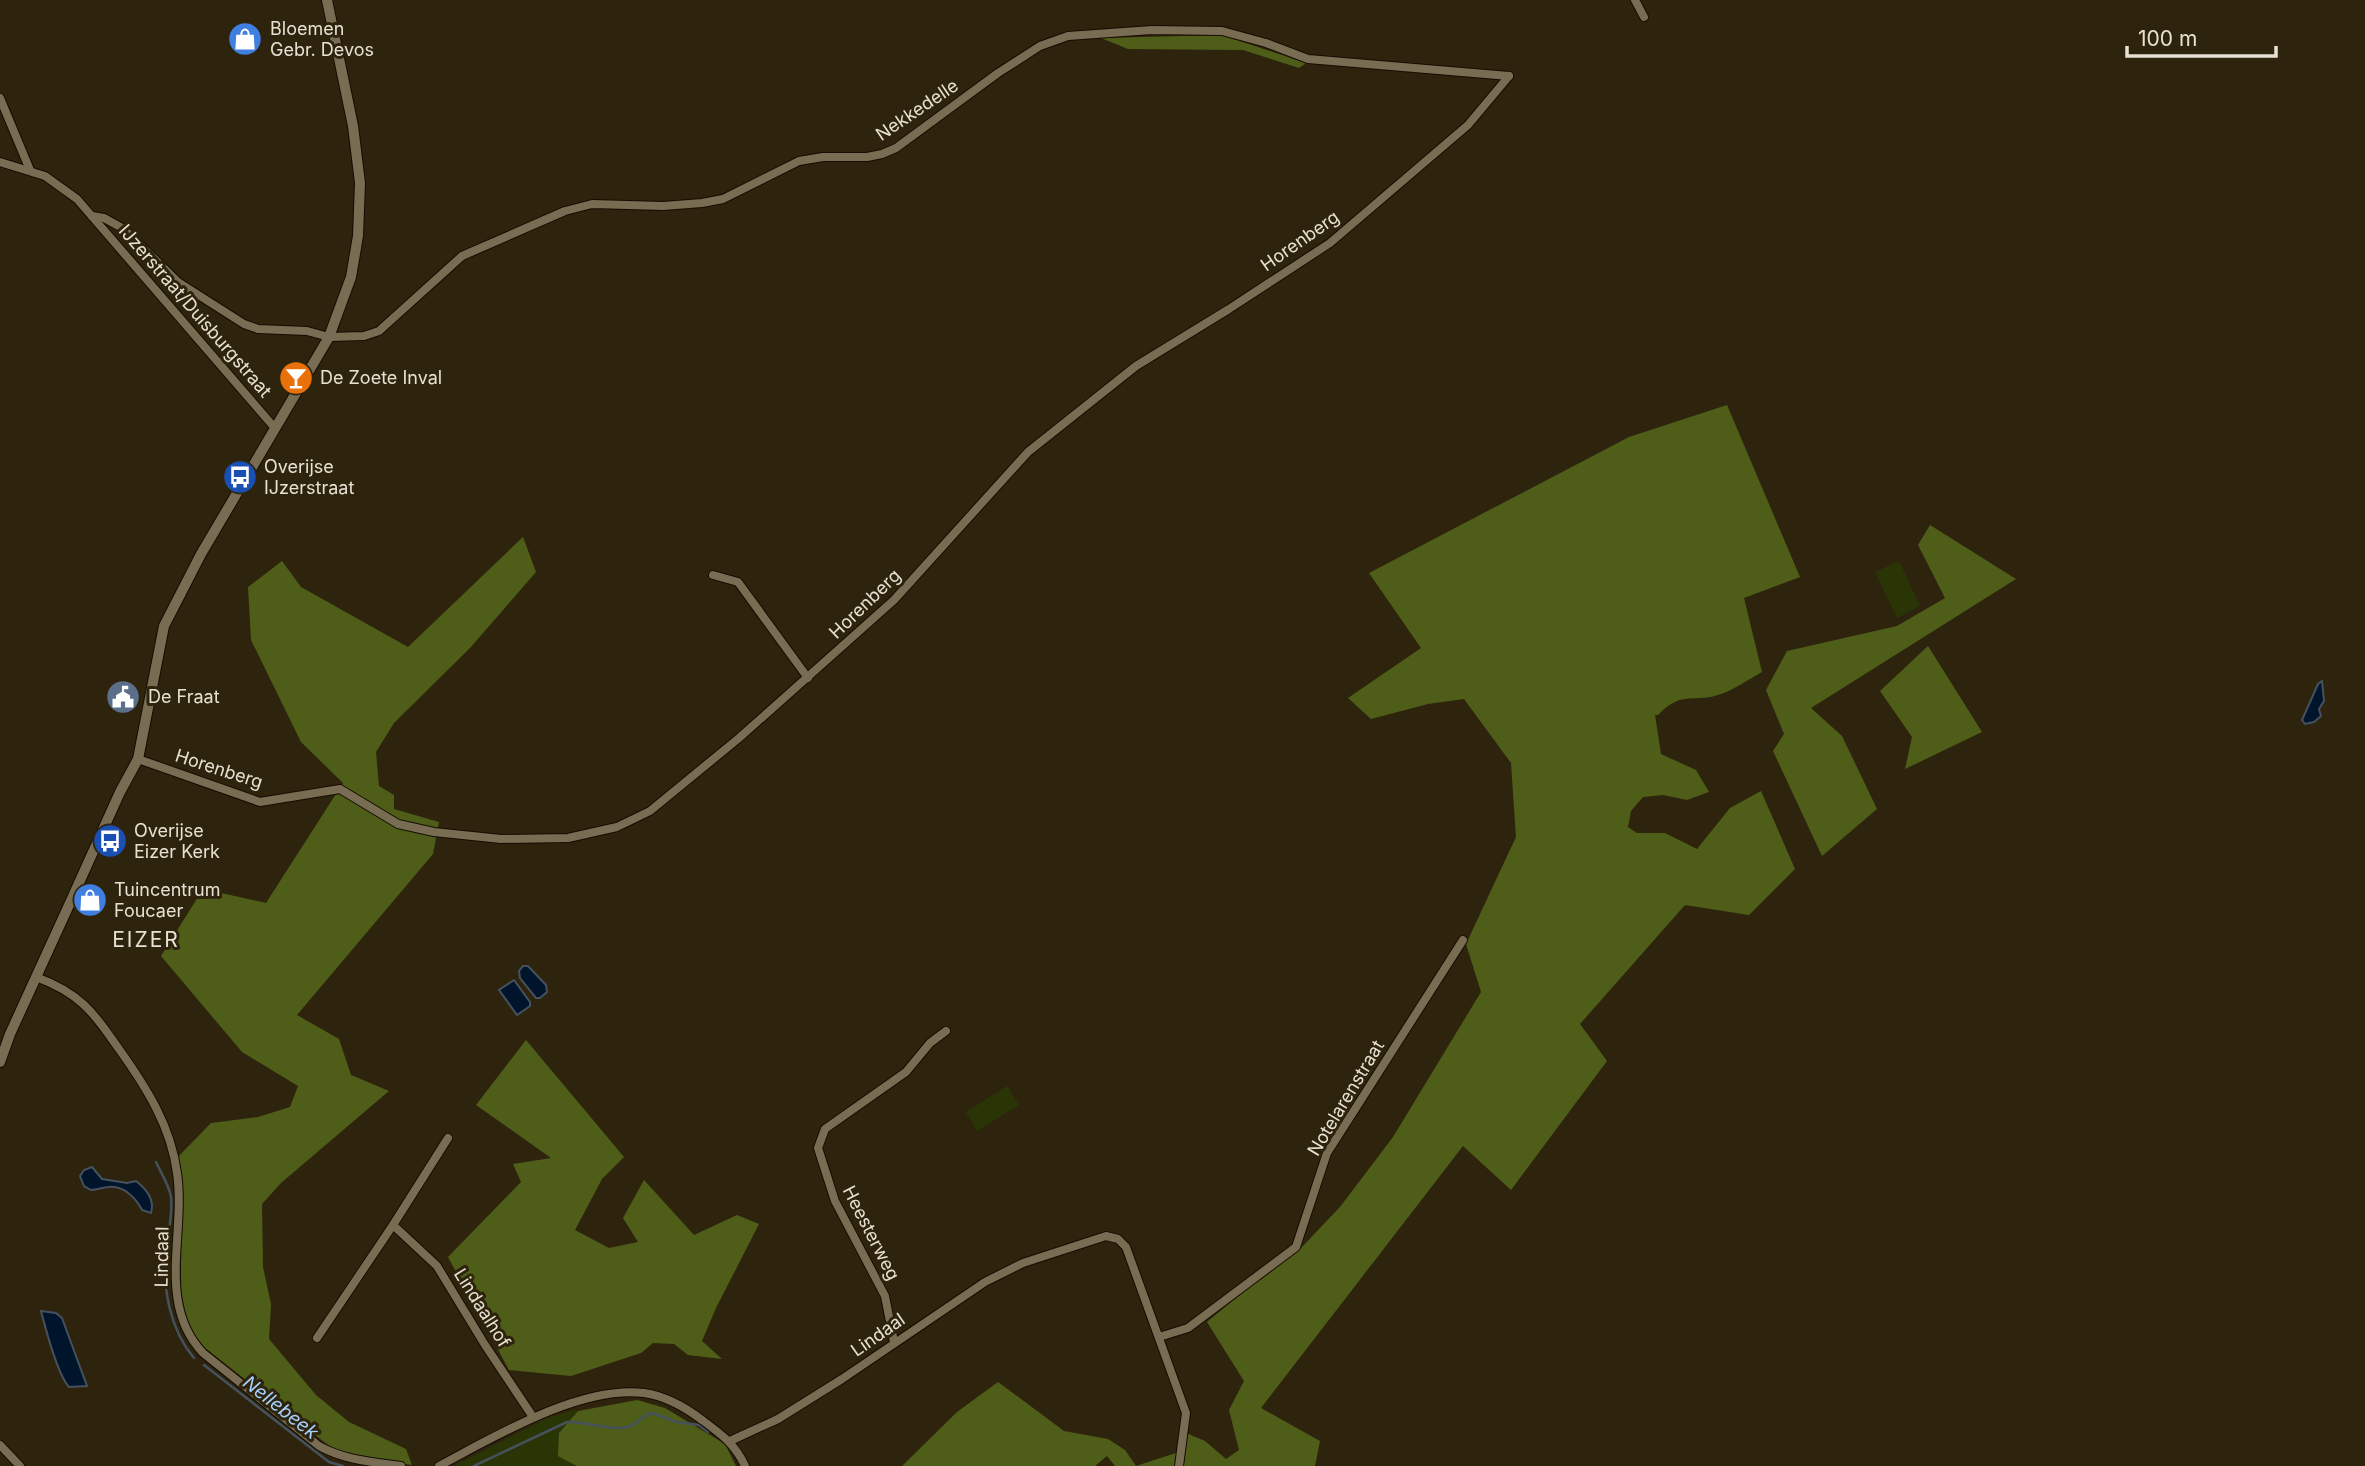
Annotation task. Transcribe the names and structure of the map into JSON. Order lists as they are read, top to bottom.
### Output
{
  "streets": {
    "street": [
      "Nekkedelle",
      "Horenberg",
      "IJzerstraat/Duisburgstraat",
      "Notelarenstraat",
      "Heesterweg",
      "Lindaal",
      "Lindaalhof"
    ]
  },
  "crossings": [
    ["Nekkedelle", "Horenberg"],
    ["Nekkedelle", "IJzerstraat/Duisburgstraat"],
    ["Notelarenstraat", "Lindaal"],
    ["Heesterweg", "Lindaal"]
  ],
  "districts": ["EIZER"],
  "water": ["Nellebeek"],
  "places": {
    "shop": ["Bloemen Gebr. Devos", "Tuincentrum Foucaer"],
    "bar": ["De Zoete Inval"],
    "bus stop": ["Overijse IJzerstraat", "Overijse Eizer Kerk"],
    "public building": ["De Fraat"]
  },
  "scale_bar": "100 m"
}
